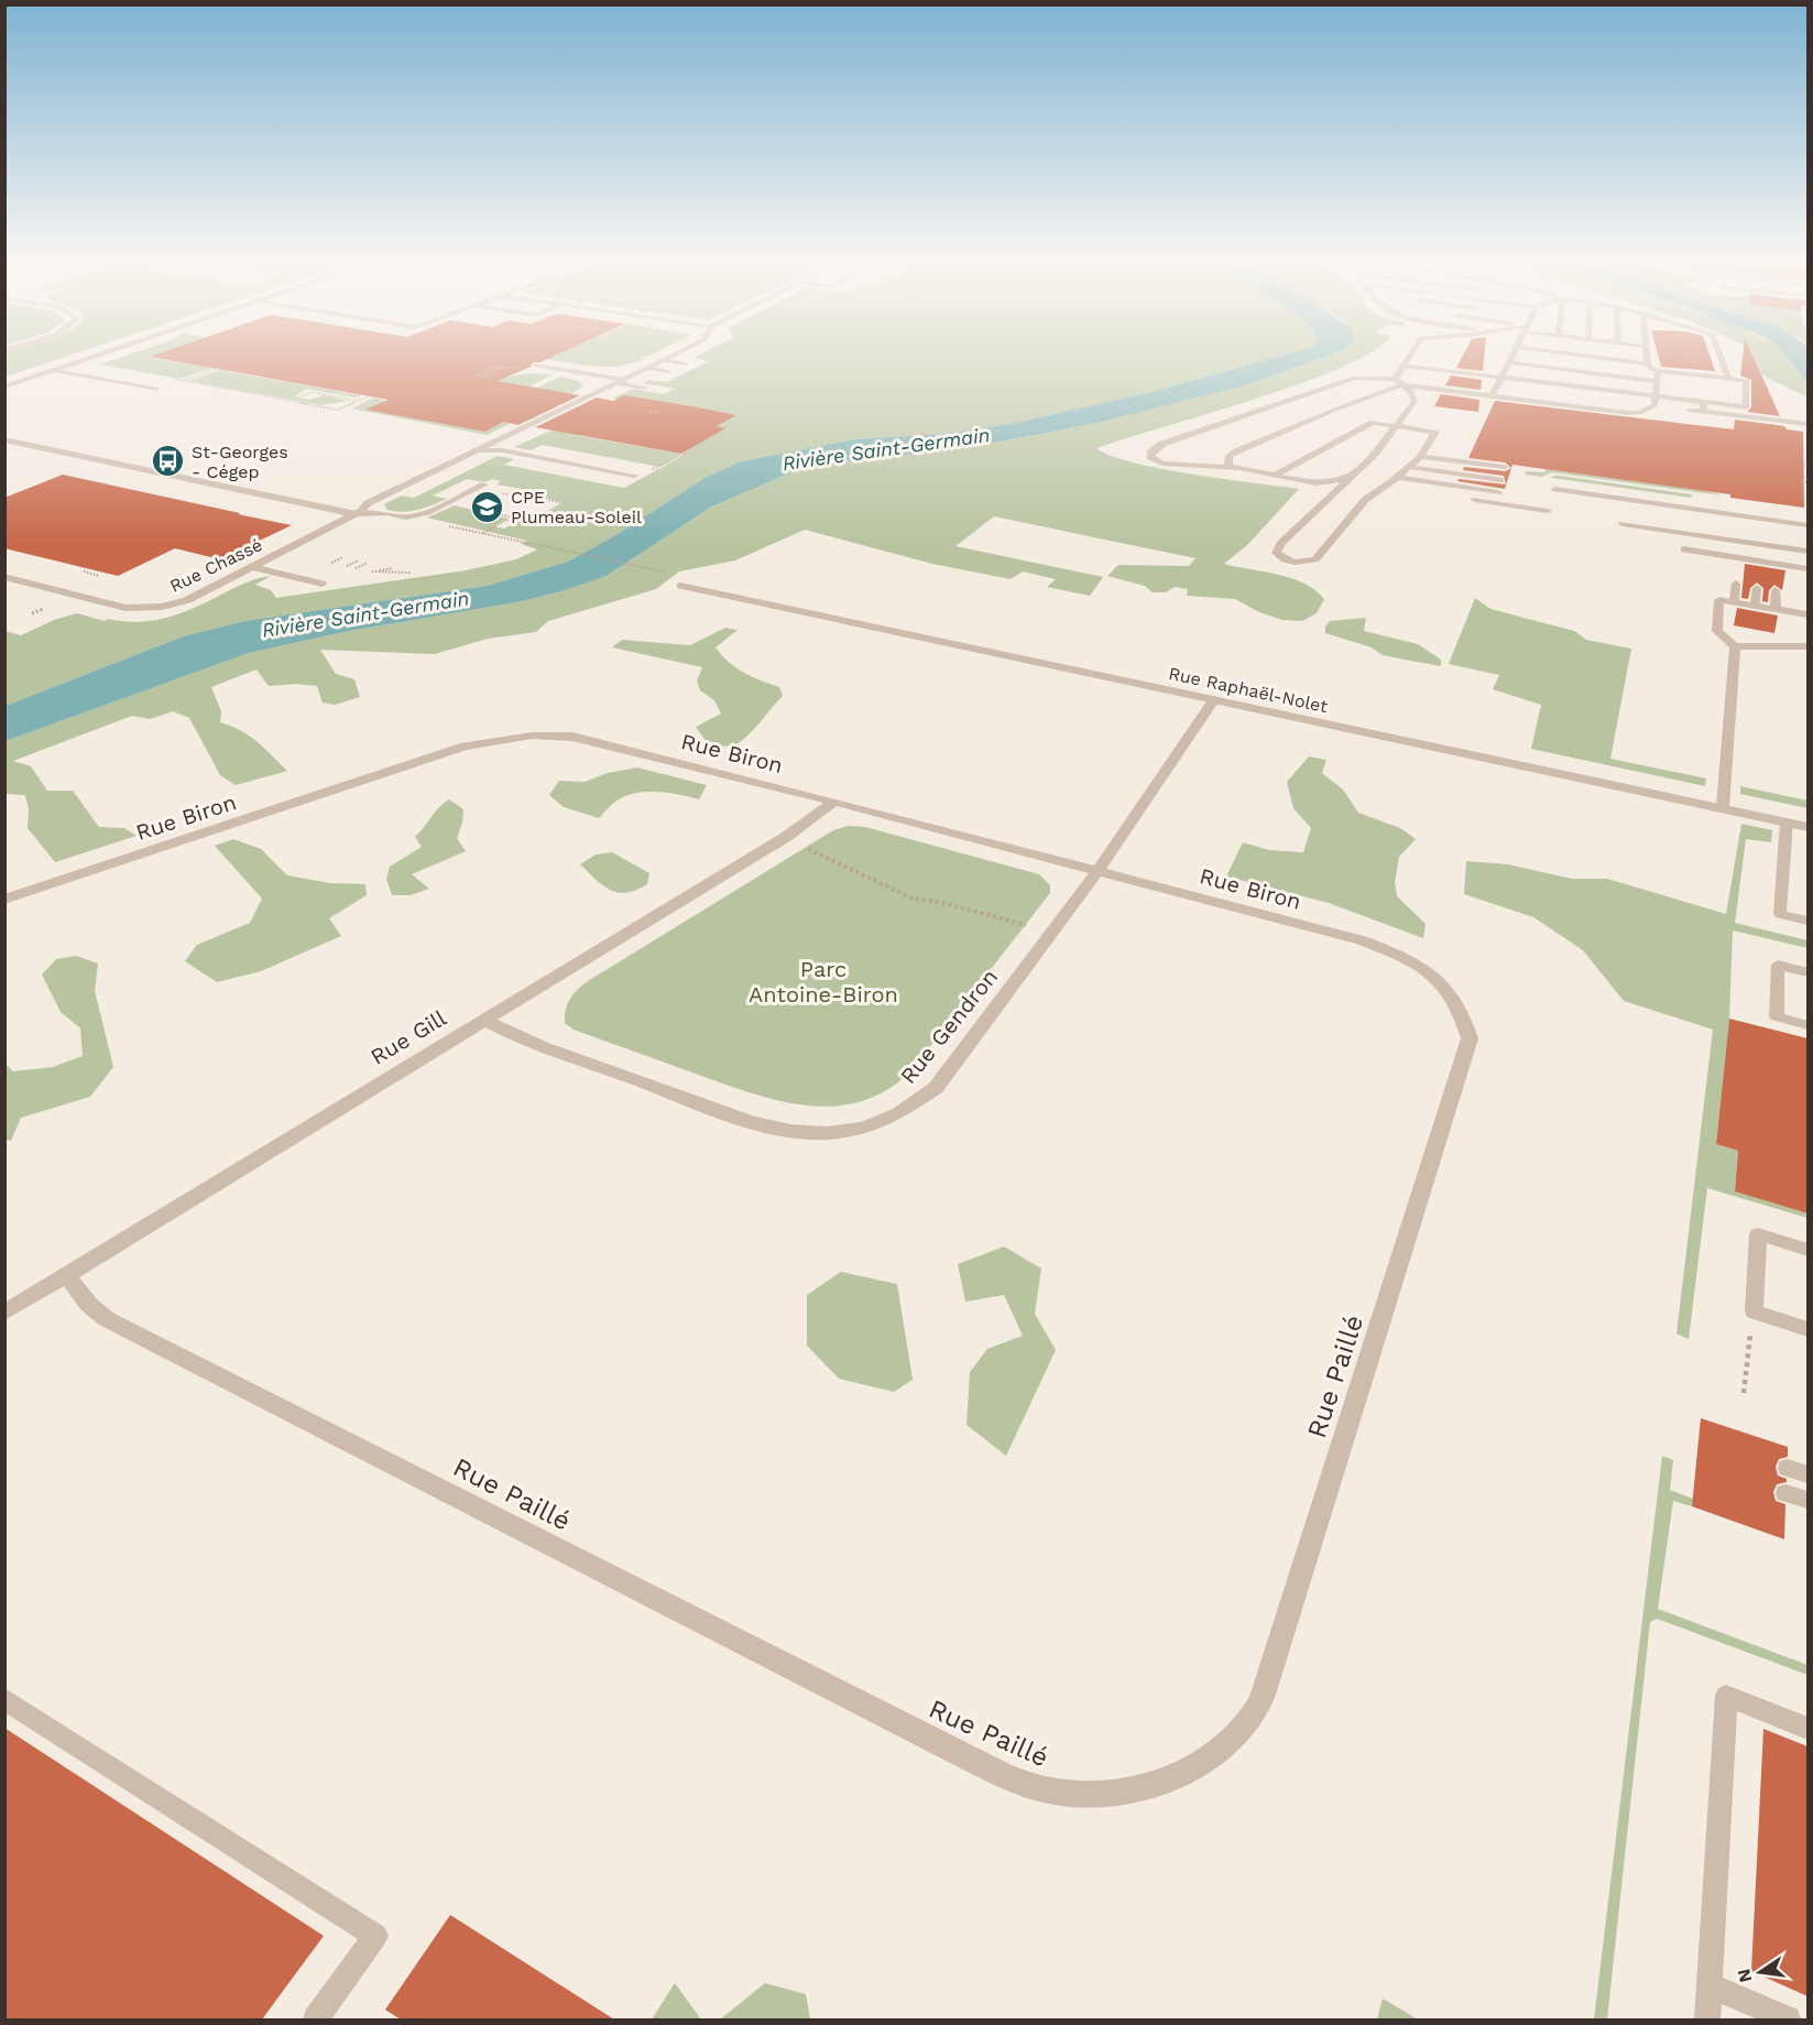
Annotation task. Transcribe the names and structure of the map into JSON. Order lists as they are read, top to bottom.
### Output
{
  "streets": {
    "street": [
      "Rue Chassé",
      "Rue Raphaël-Nolet",
      "Rue Biron",
      "Rue Gendron",
      "Rue Gill",
      "Rue Paillé"
    ]
  },
  "crossings": [
    ["Rue Raphaël-Nolet", "Rue Gendron"],
    ["Rue Biron", "Rue Gendron"],
    ["Rue Biron", "Rue Gill"],
    ["Rue Biron", "Rue Paillé"],
    ["Rue Gendron", "Rue Gill"],
    ["Rue Gill", "Rue Paillé"]
  ],
  "water": ["Rivière Saint-Germain"],
  "parks": ["Parc Antoine-Biron"],
  "places": {
    "bus stop": ["St-Georges - Cégep"],
    "school or university": ["CPE Plumeau-Soleil"]
  },
  "north": "left"
}
